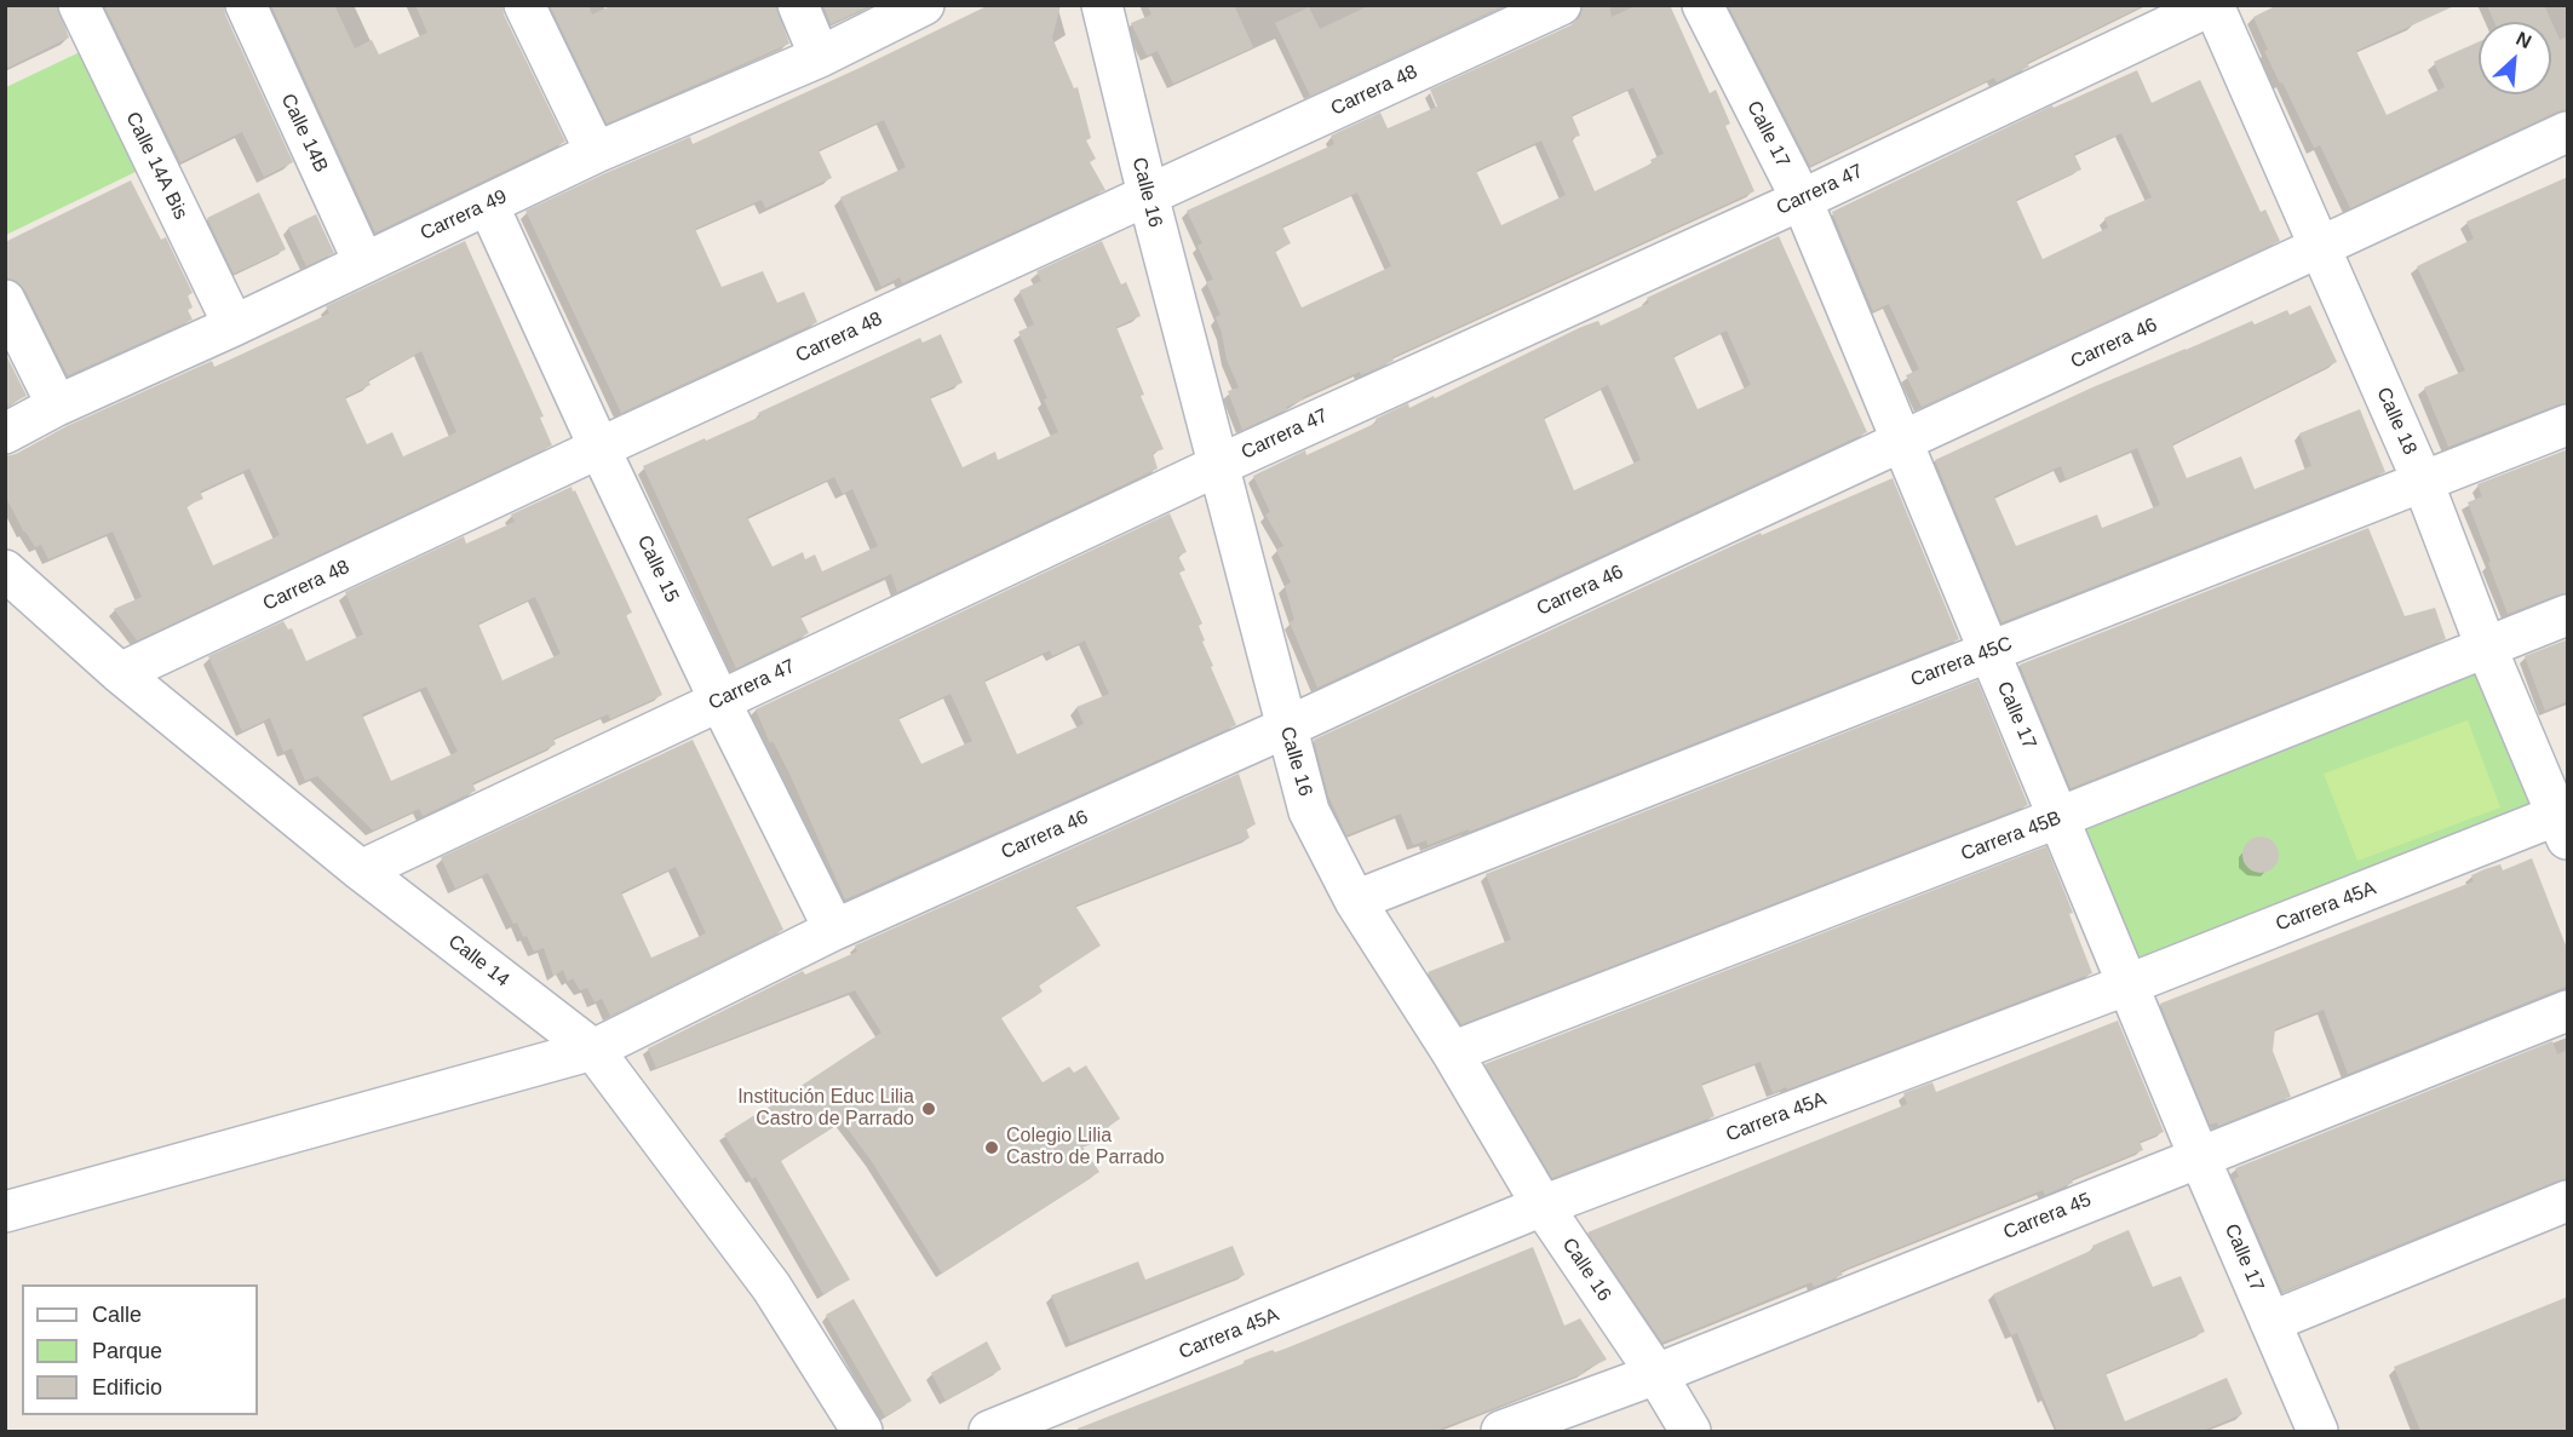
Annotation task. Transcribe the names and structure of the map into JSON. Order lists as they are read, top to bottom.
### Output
{
  "streets": {
    "street": [
      "Carrera 48",
      "Calle 14B",
      "Calle 17",
      "Calle 14A Bis",
      "Carrera 47",
      "Calle 16",
      "Carrera 49",
      "Carrera 46",
      "Calle 18",
      "Calle 15",
      "Carrera 45C",
      "Carrera 45B",
      "Carrera 45A",
      "Calle 14",
      "Carrera 45"
    ]
  },
  "crossings": [
    ["Carrera 48", "Calle 16"],
    ["Carrera 48", "Calle 15"],
    ["Carrera 48", "Calle 14"],
    ["Calle 14B", "Carrera 49"],
    ["Calle 17", "Carrera 47"],
    ["Calle 17", "Carrera 46"],
    ["Calle 17", "Carrera 45C"],
    ["Calle 17", "Carrera 45B"],
    ["Calle 17", "Carrera 45A"],
    ["Calle 17", "Carrera 45"],
    ["Calle 14A Bis", "Carrera 49"],
    ["Carrera 47", "Calle 16"],
    ["Carrera 47", "Calle 18"],
    ["Carrera 47", "Calle 15"],
    ["Carrera 47", "Calle 14"],
    ["Calle 16", "Carrera 46"],
    ["Calle 16", "Carrera 45C"],
    ["Calle 16", "Carrera 45B"],
    ["Calle 16", "Carrera 45A"],
    ["Calle 16", "Carrera 45"],
    ["Carrera 49", "Calle 15"],
    ["Carrera 46", "Calle 18"],
    ["Carrera 46", "Calle 15"],
    ["Carrera 46", "Calle 14"],
    ["Calle 18", "Carrera 45C"],
    ["Calle 18", "Carrera 45B"],
    ["Calle 18", "Carrera 45A"]
  ],
  "places": ["Institución Educ Lilia Castro de Parrado", "Colegio Lilia Castro de Parrado"],
  "legend": ["Calle", "Parque", "Edificio"],
  "north": "top right"
}
